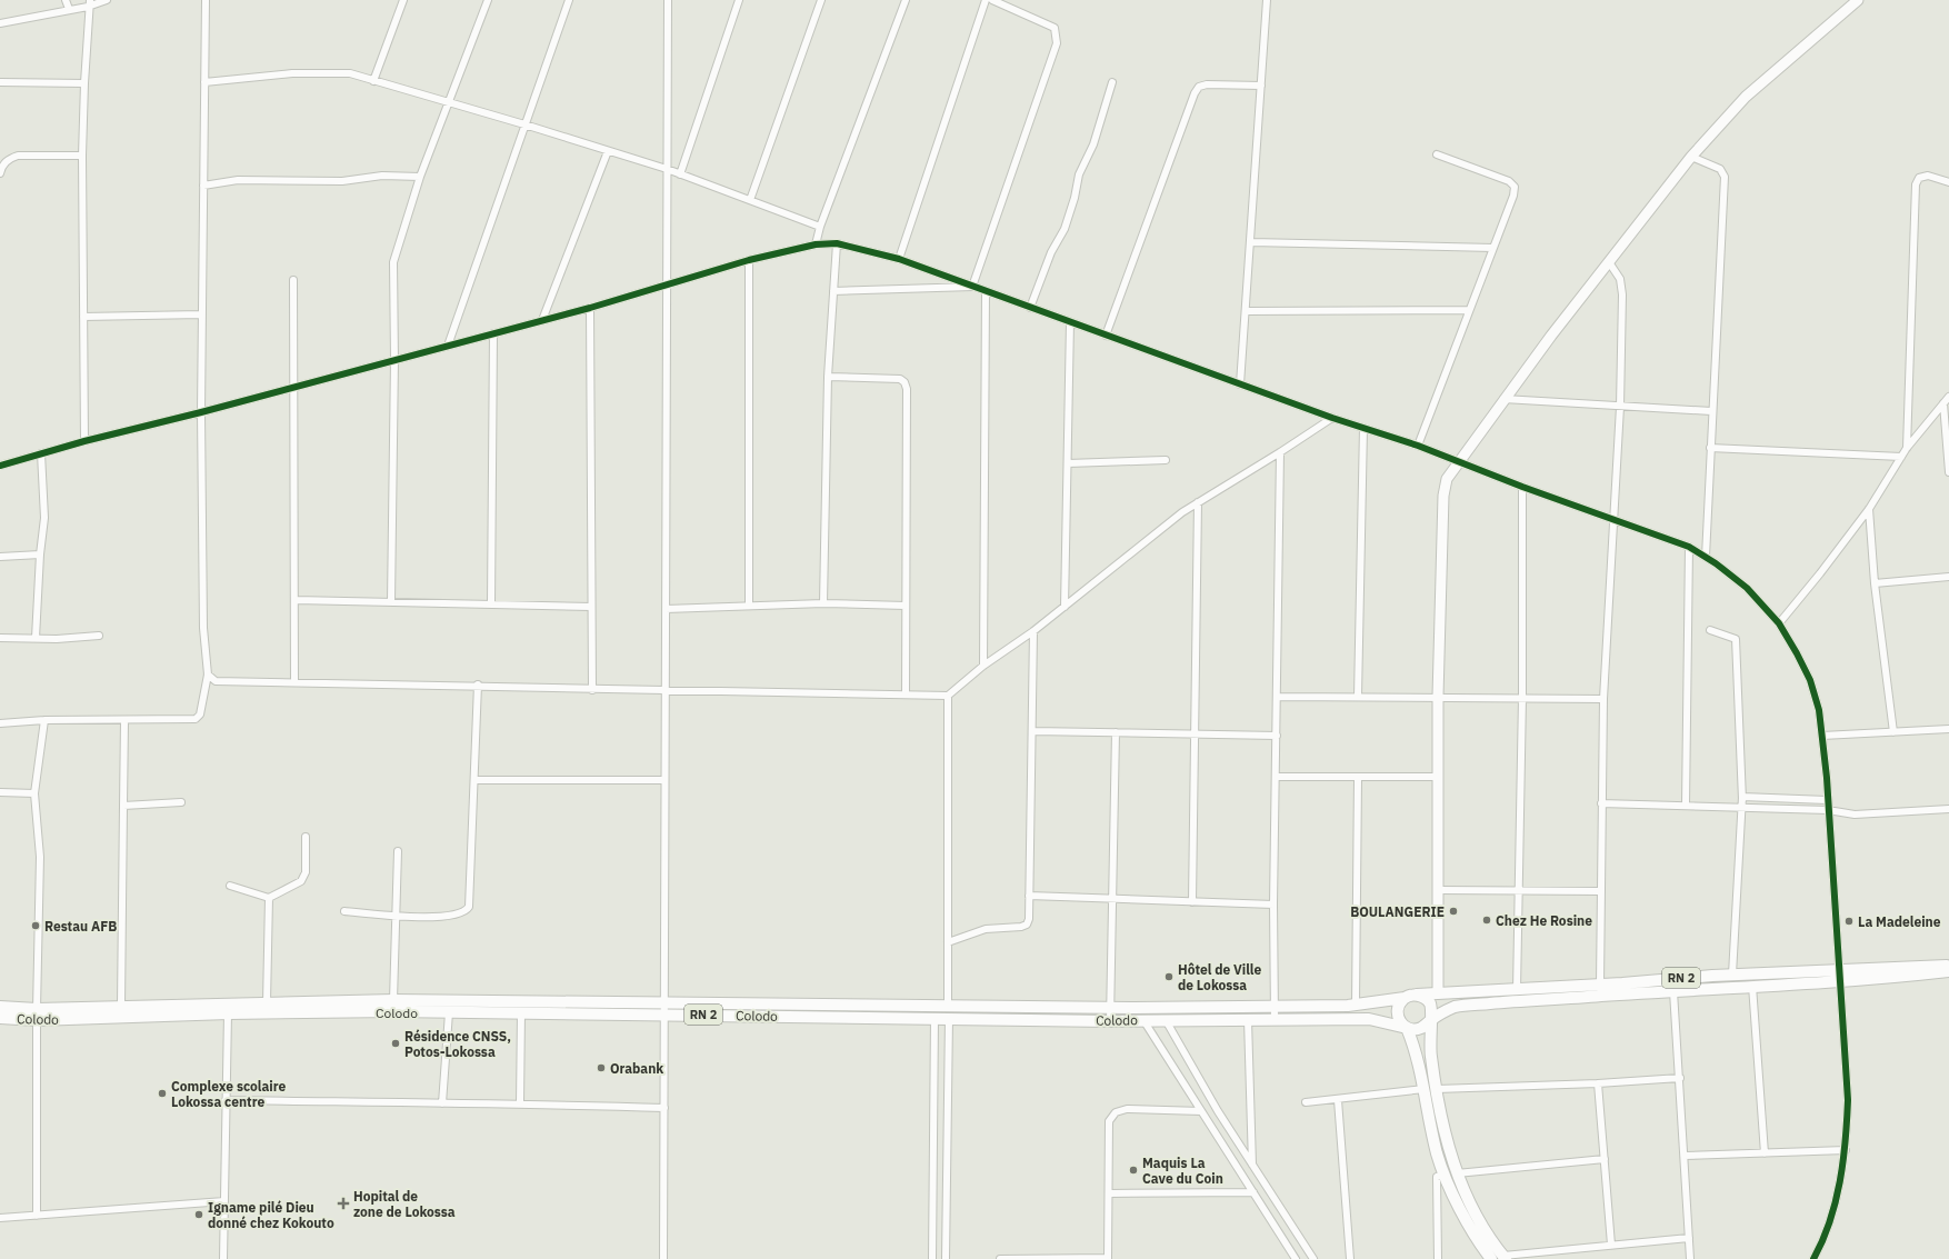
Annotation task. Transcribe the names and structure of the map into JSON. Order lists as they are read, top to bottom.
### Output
{
  "streets": {
    "main road": ["RN 2", "Colodo"]
  },
  "crossings": [
    ["RN 2", "Colodo"]
  ],
  "places": {
    "other": [
      "BOULANGERIE",
      "Chez He Rosine",
      "La Madeleine",
      "Restau AFB",
      "Hôtel de Ville de Lokossa",
      "Résidence CNSS, Potos-Lokossa",
      "Orabank",
      "Complexe scolaire Lokossa centre",
      "Maquis La Cave du Coin",
      "Igname pilé Dieu donné chez Kokouto"
    ],
    "health": ["Hopital de zone de Lokossa"]
  }
}
